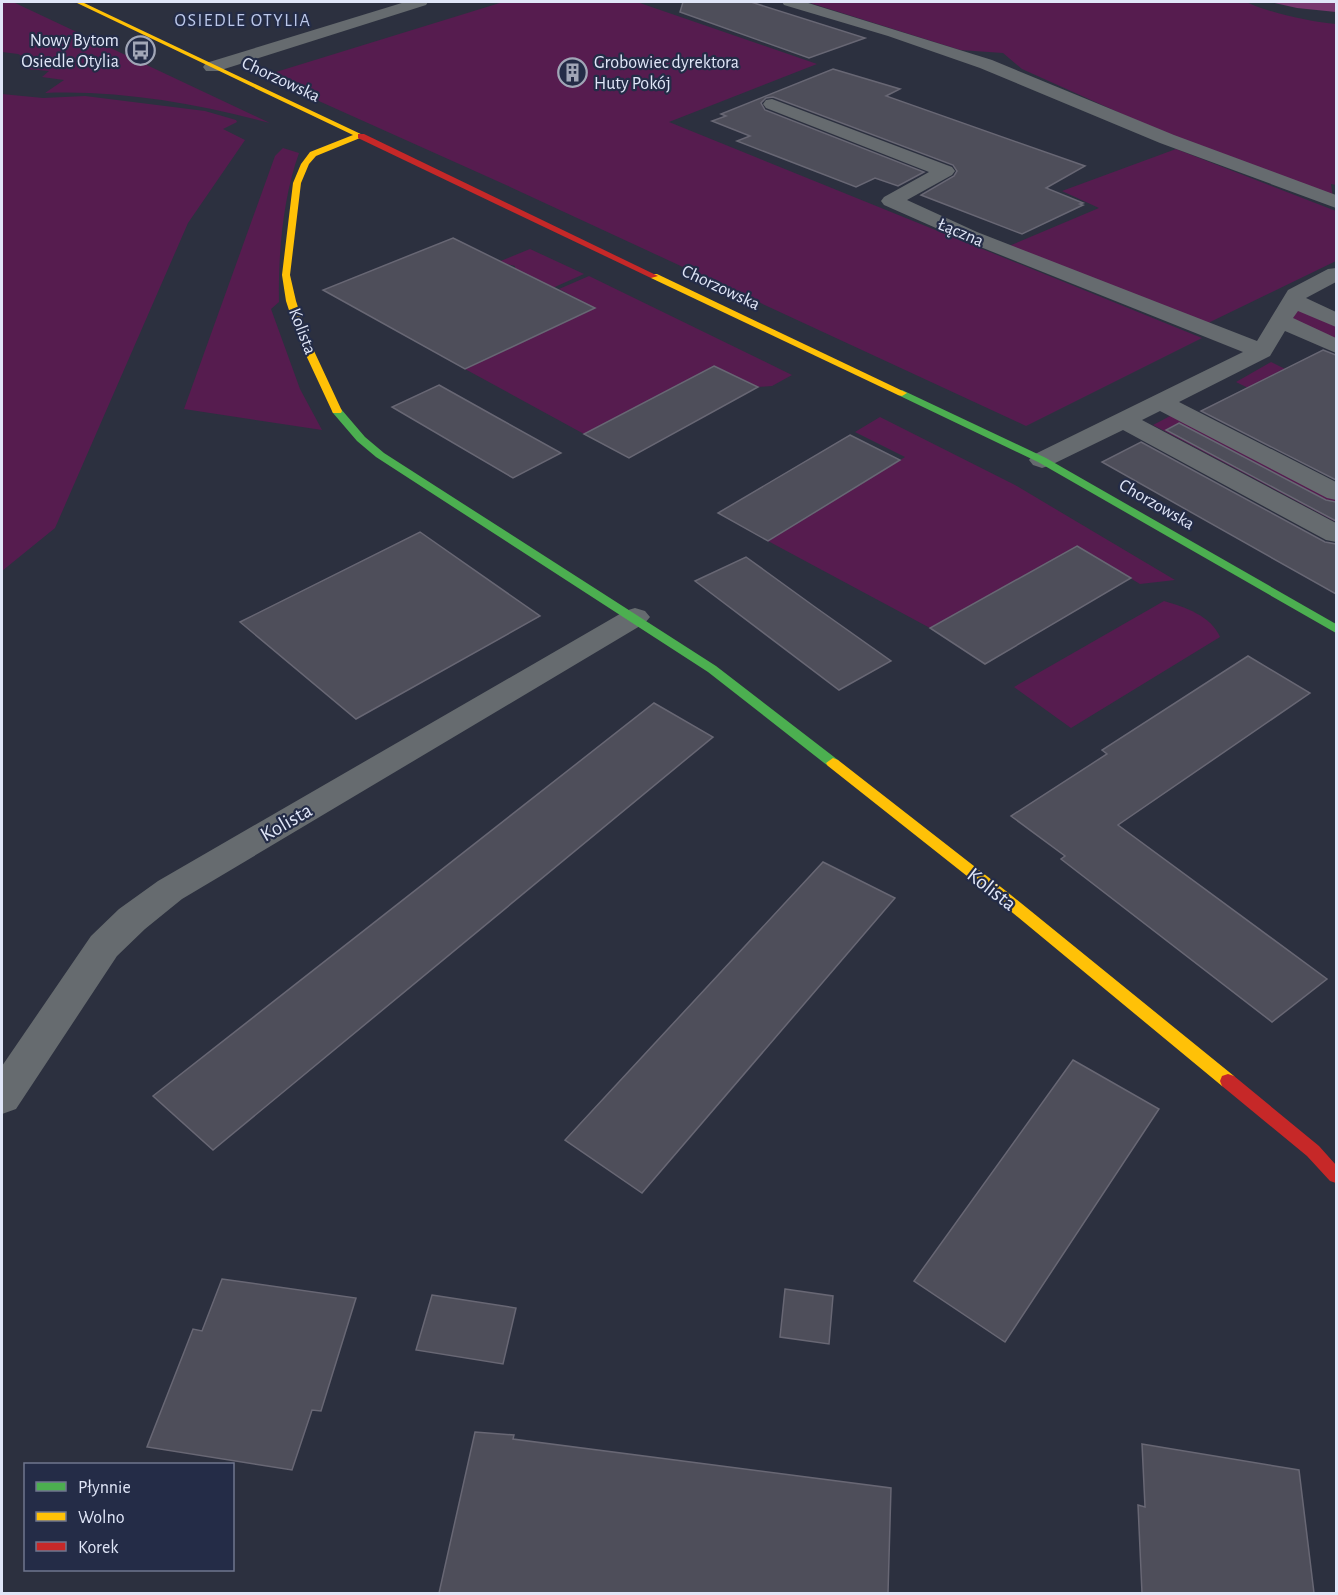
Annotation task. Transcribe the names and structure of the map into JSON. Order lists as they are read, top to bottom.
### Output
{
  "streets": {
    "street": ["Chorzowska", "Łączna", "Kolista"]
  },
  "crossings": [
    ["Chorzowska", "Kolista"]
  ],
  "districts": ["OSIEDLE OTYLIA"],
  "places": {
    "bus stop": ["Nowy Bytom Osiedle Otylia"],
    "building": ["Grobowiec dyrektora Huty Pokój"]
  },
  "legend": ["Płynnie", "Wolno", "Korek"]
}
